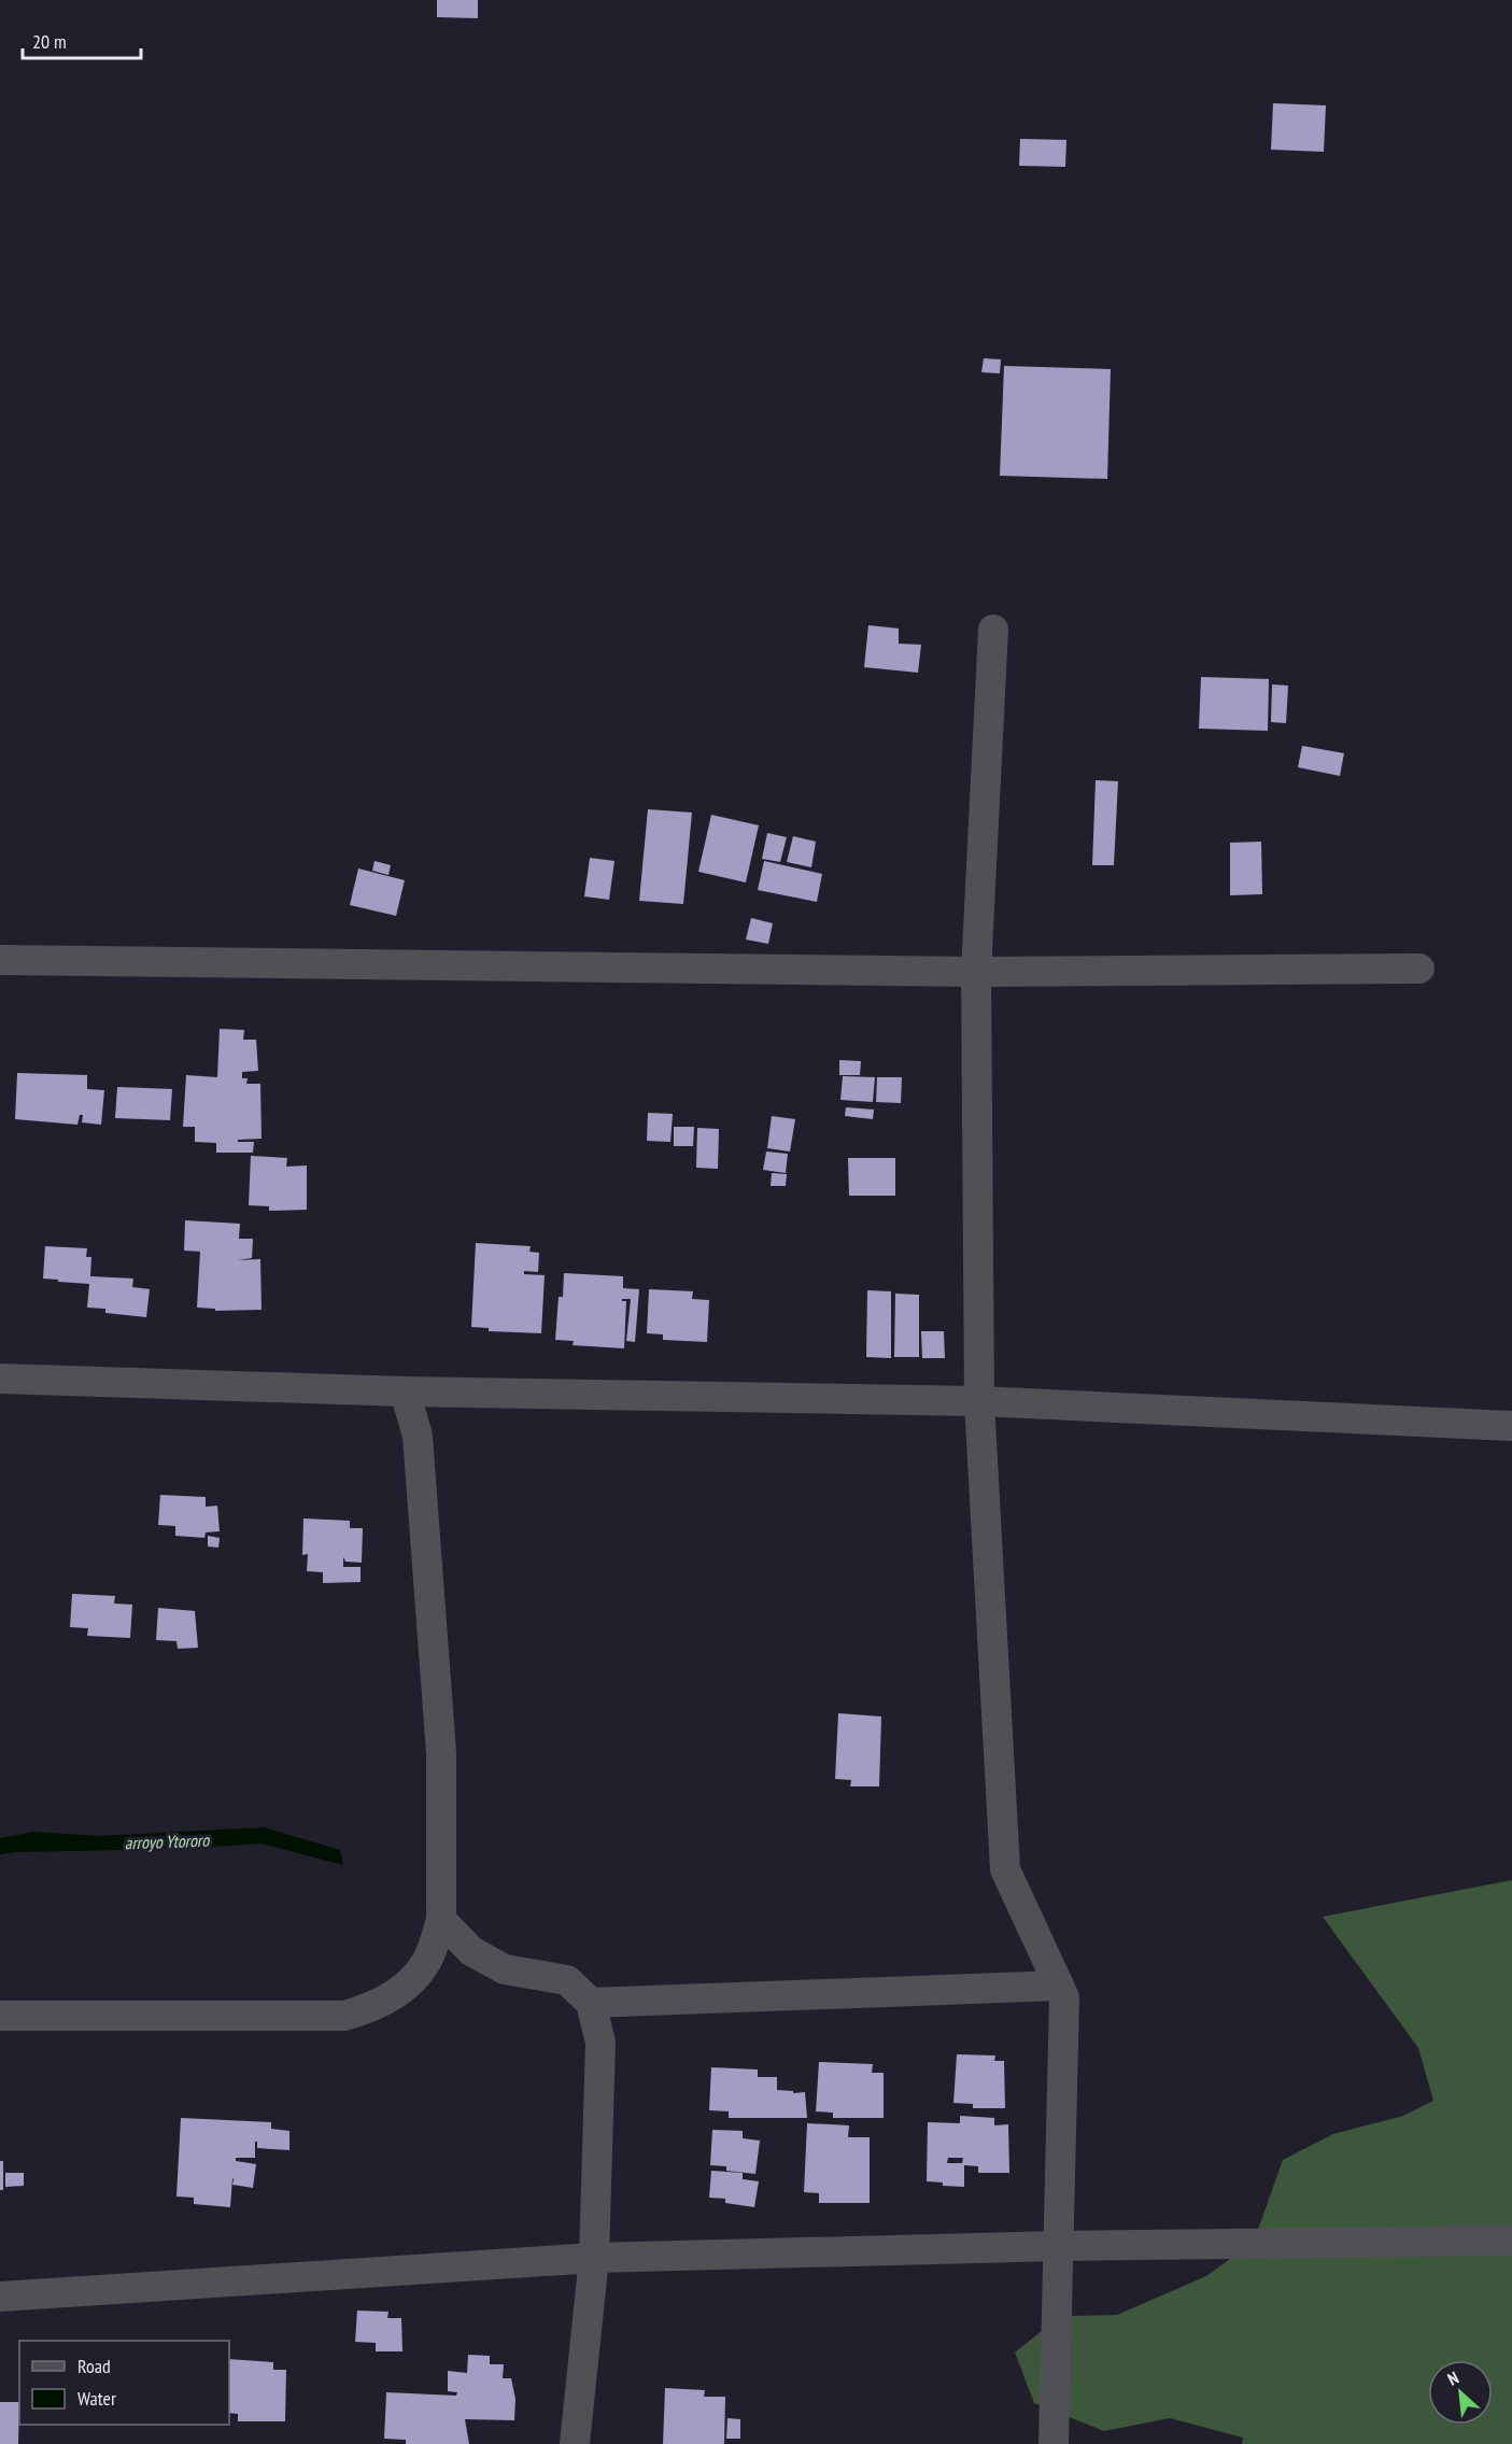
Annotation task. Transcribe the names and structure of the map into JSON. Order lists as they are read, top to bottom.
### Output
{
  "water": ["arroyo Ytororo"],
  "legend": ["Road", "Water"],
  "scale_bar": "20 m",
  "north": "top left"
}
